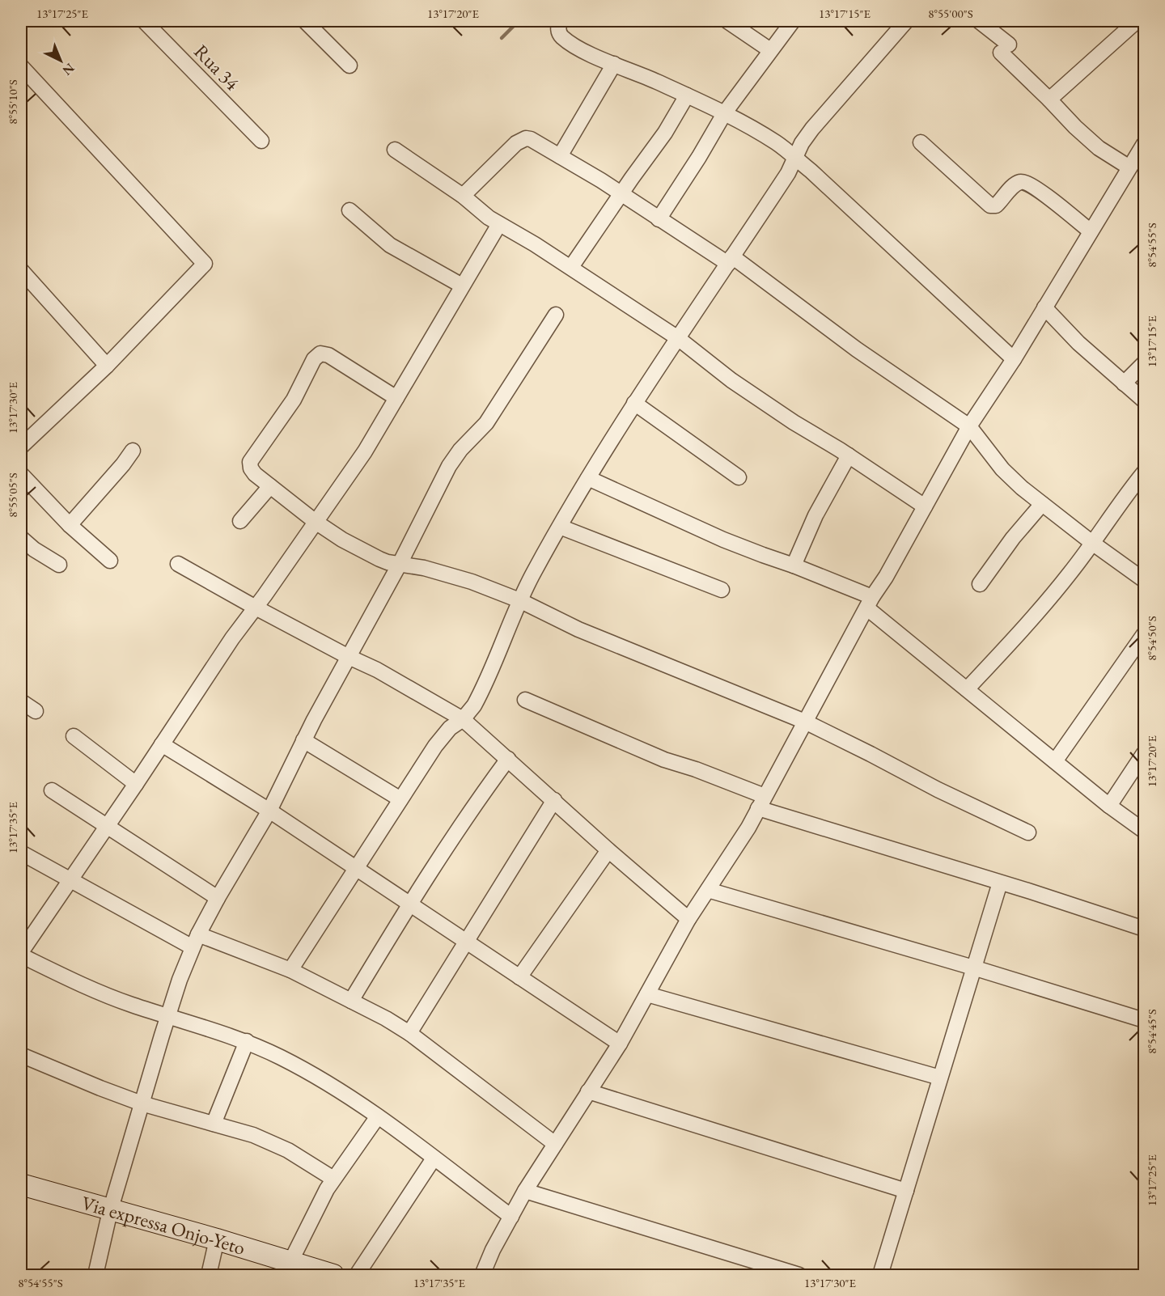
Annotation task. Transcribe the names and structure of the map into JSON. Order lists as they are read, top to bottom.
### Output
{
  "streets": {
    "main road": ["Via expressa Onjo-Yeto"],
    "street": ["Rua 34"]
  },
  "north": "bottom right",
  "coordinates": [
    "13°17'25\"E",
    "13°17'20\"E",
    "13°17'15\"E",
    "8°55'00\"S",
    "8°55'10\"S",
    "8°54'55\"S",
    "13°17'30\"E",
    "8°55'05\"S",
    "8°54'50\"S",
    "13°17'35\"E",
    "8°54'45\"S"
  ]
}
